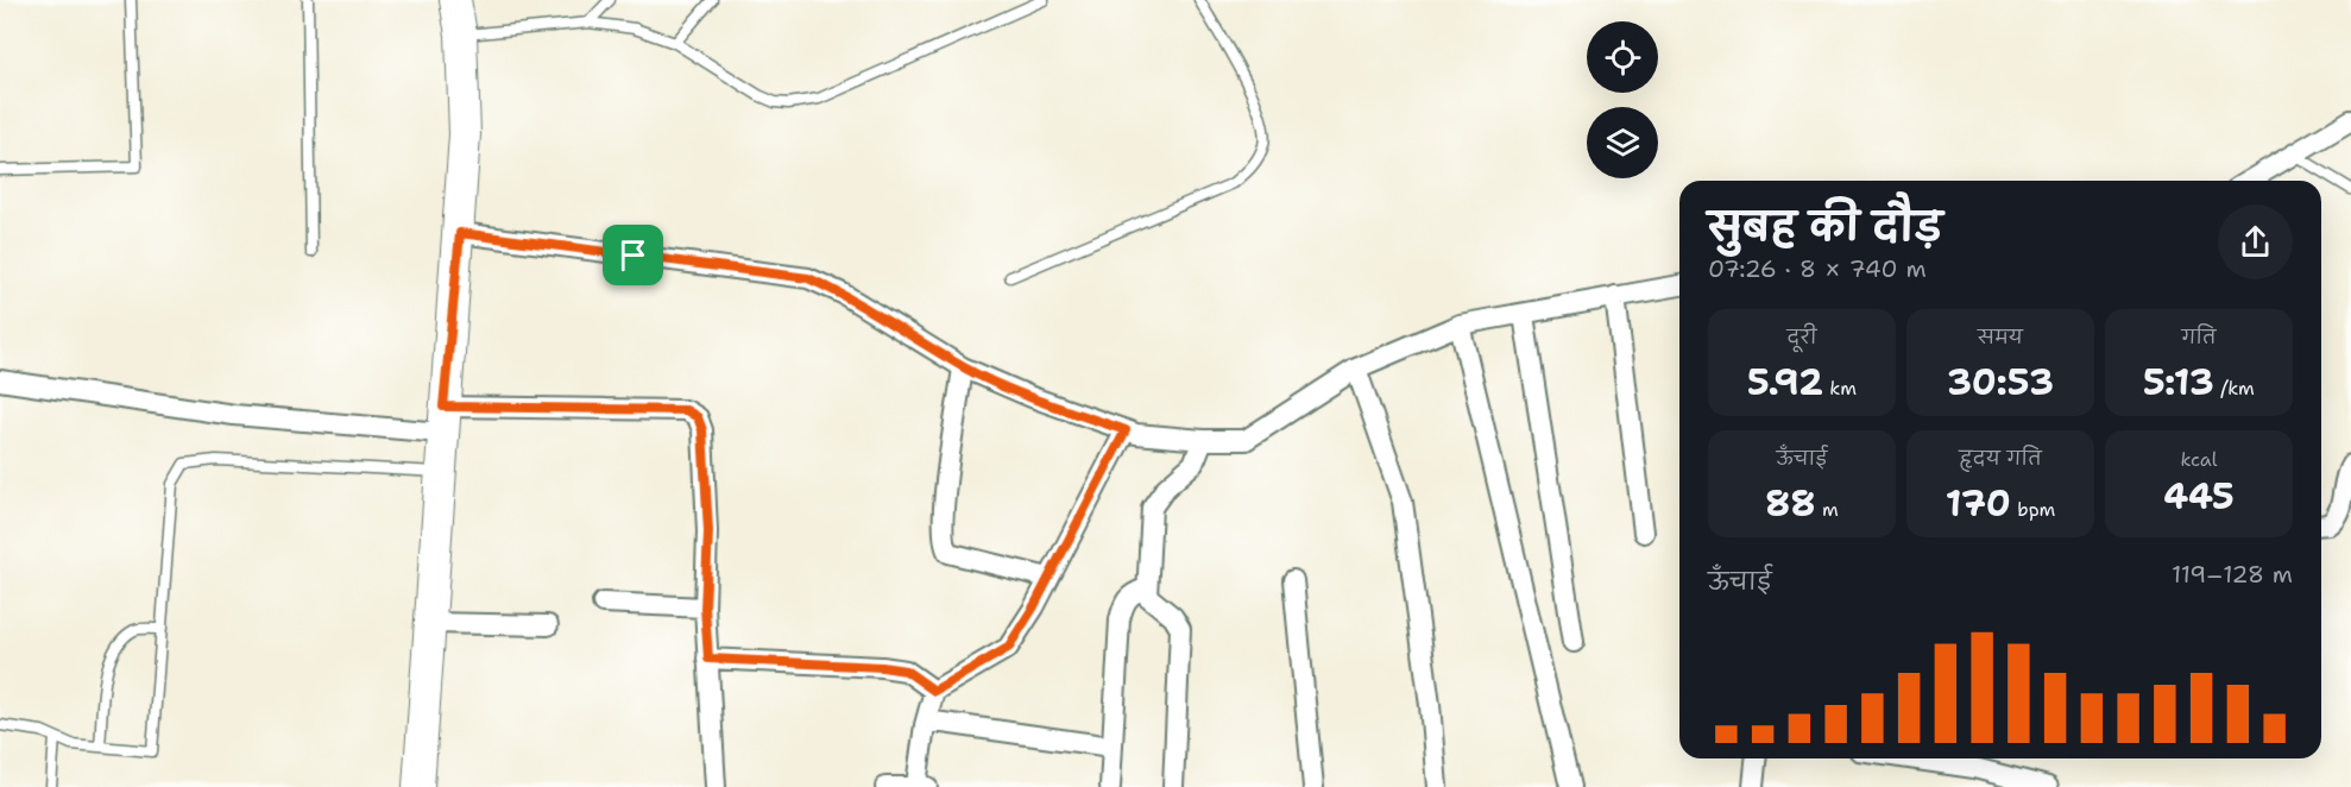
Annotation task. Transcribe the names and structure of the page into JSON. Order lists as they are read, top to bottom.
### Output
{
  "page": {
    "heading": ["सुबह की दौड़", "07:26 · 8 × 740 m"],
    "stats": [
      ["दूरी", "5.92 km"],
      ["समय", "30:53"],
      ["गति", "5:13 /km"],
      ["ऊँचाई", "88 m"],
      ["हृदय गति", "170 bpm"],
      ["kcal", "445"]
    ],
    "chart": ["ऊँचाई", "119–128 m"]
  }
}
